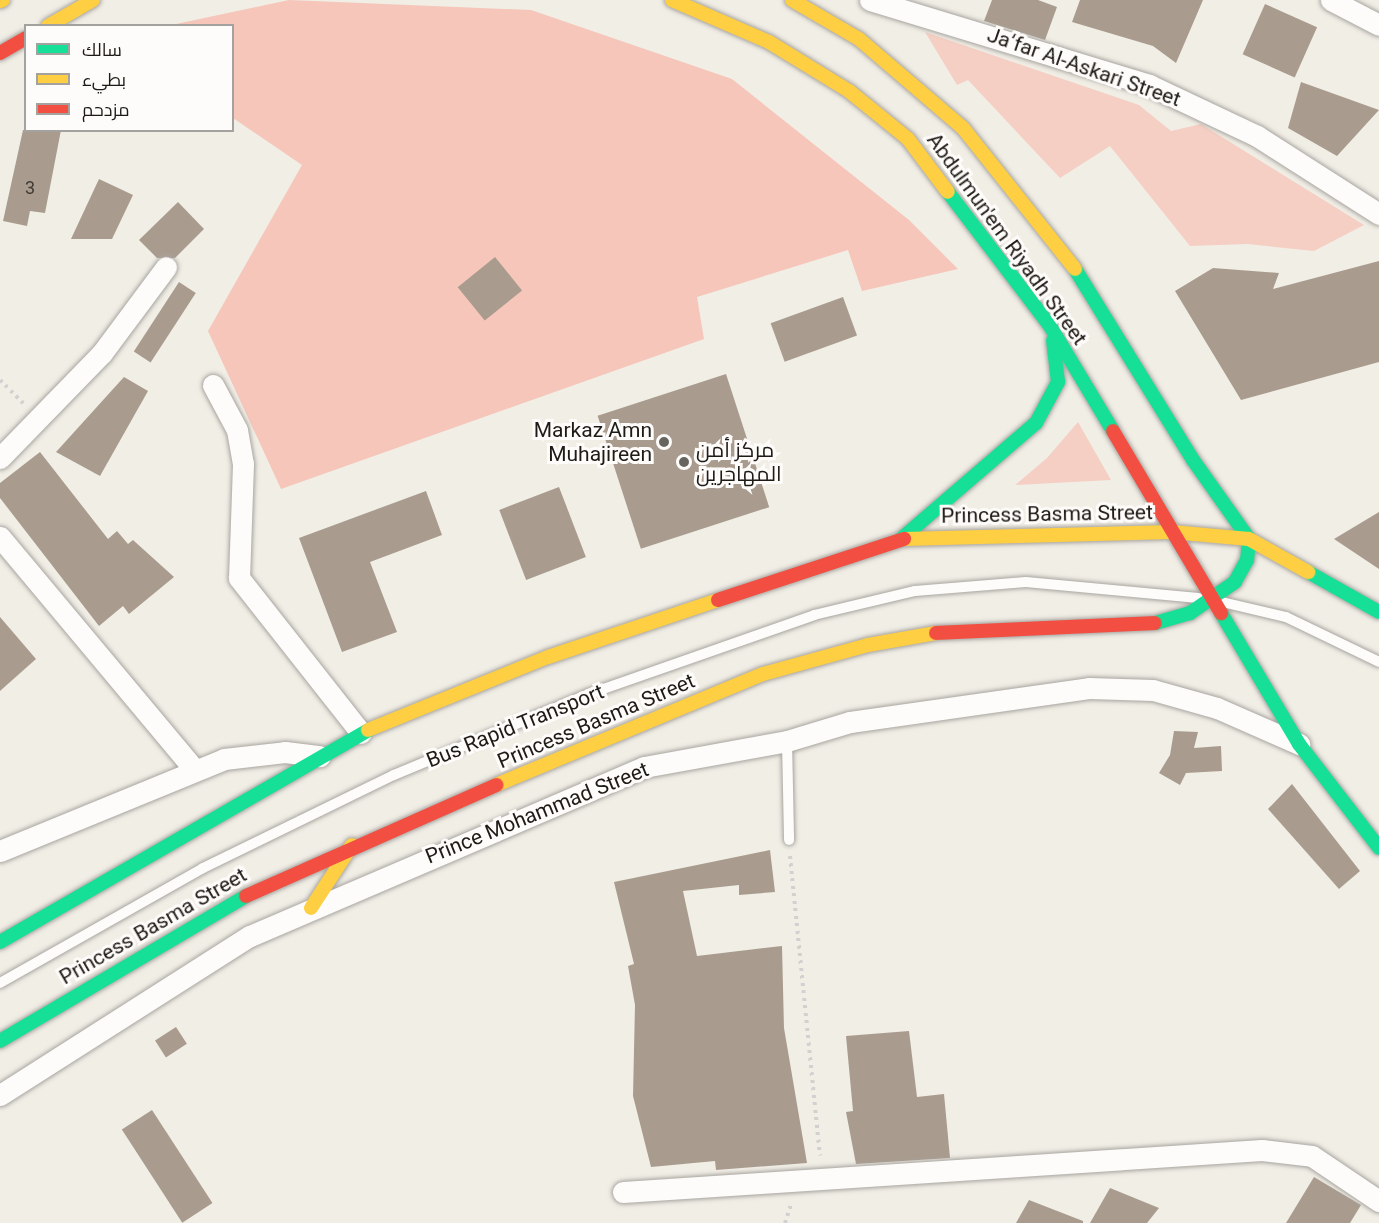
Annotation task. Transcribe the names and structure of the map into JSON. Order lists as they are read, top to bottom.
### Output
{
  "streets": {
    "main road": ["Abdulmun'em Riyadh Street", "Princess Basma Street"],
    "street": ["Jaʻfar Al-Askari Street", "Prince Mohammad Street"],
    "lane": ["Bus Rapid Transport"]
  },
  "crossings": [
    ["Abdulmun'em Riyadh Street", "Princess Basma Street"],
    ["Abdulmun'em Riyadh Street", "Bus Rapid Transport"],
    ["Abdulmun'em Riyadh Street", "Prince Mohammad Street"],
    ["Princess Basma Street", "Bus Rapid Transport"]
  ],
  "places": ["Markaz Amn Muhajireen", "مركز أمن المهاجرين"],
  "house_numbers": ["3"],
  "legend": ["سالك", "بطيء", "مزدحم"]
}
